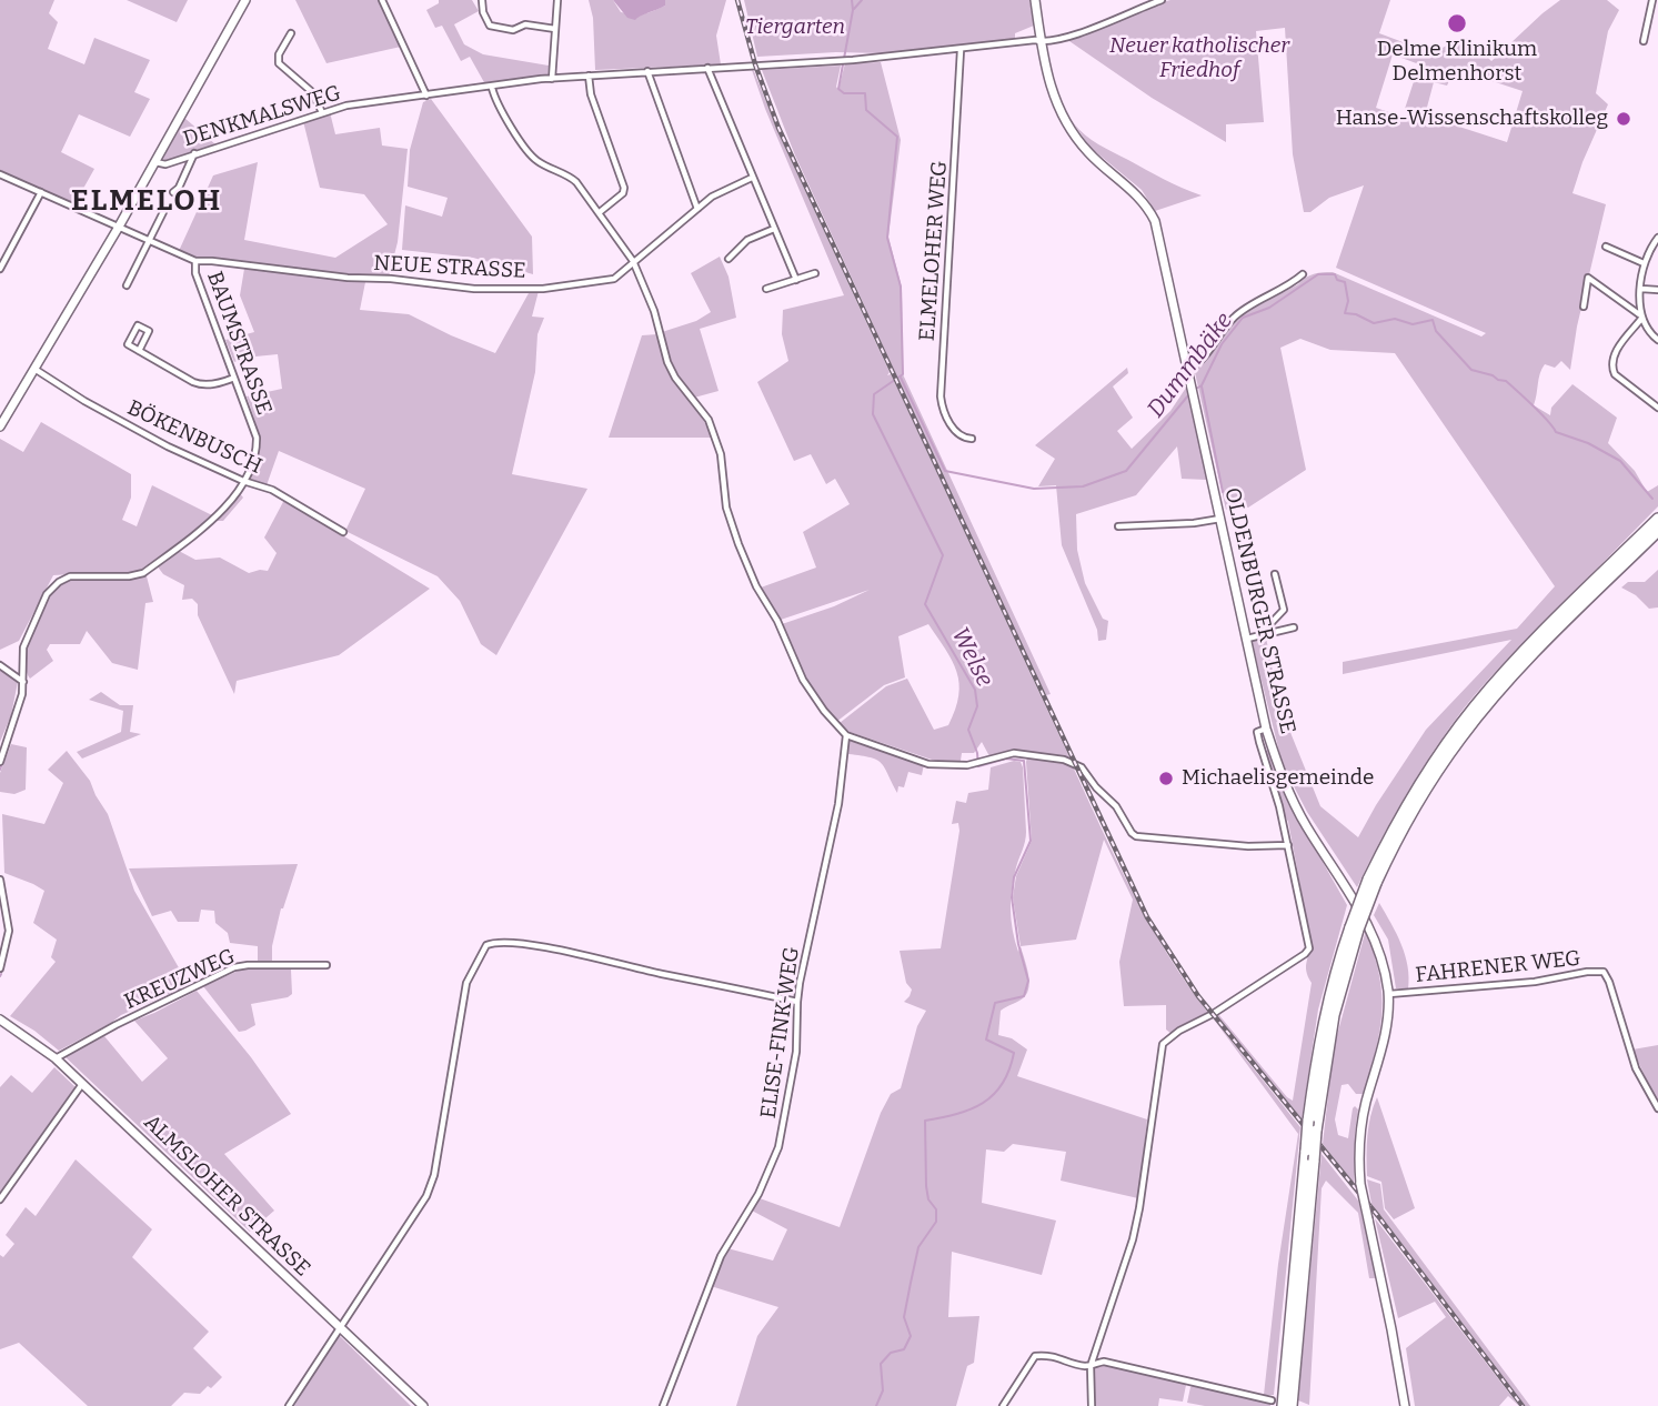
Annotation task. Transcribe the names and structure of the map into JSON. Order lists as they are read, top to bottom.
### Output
{
  "streets": {
    "main road": ["OLDENBURGER STRASSE", "ALMSLOHER STRASSE"],
    "street": [
      "DENKMALSWEG",
      "ELMELOHER WEG",
      "NEUE STRASSE",
      "BAUMSTRASSE",
      "BÖKENBUSCH",
      "FAHRENER WEG",
      "KREUZWEG",
      "ELISE-FINK-WEG"
    ]
  },
  "crossings": [
    ["DENKMALSWEG", "ELMELOHER WEG"],
    ["DENKMALSWEG", "OLDENBURGER STRASSE"],
    ["NEUE STRASSE", "BAUMSTRASSE"],
    ["BAUMSTRASSE", "BÖKENBUSCH"],
    ["OLDENBURGER STRASSE", "FAHRENER WEG"],
    ["KREUZWEG", "ALMSLOHER STRASSE"]
  ],
  "districts": ["ELMELOH"],
  "water": ["Dummbäke", "Welse"],
  "parks": ["Tiergarten", "Neuer katholischer Friedhof"],
  "places": ["Delme Klinikum Delmenhorst", "Hanse-Wissenschaftskolleg", "Michaelisgemeinde"]
}
